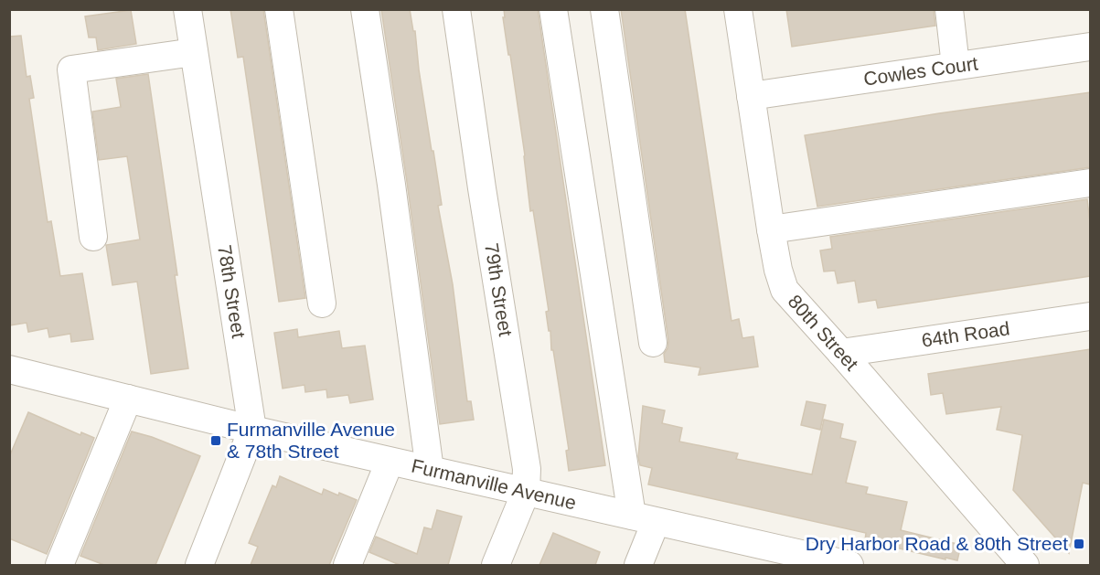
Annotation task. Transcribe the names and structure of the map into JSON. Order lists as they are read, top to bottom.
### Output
{
  "streets": {
    "street": [
      "Cowles Court",
      "79th Street",
      "78th Street",
      "80th Street",
      "64th Road",
      "Furmanville Avenue"
    ]
  },
  "crossings": [
    ["Cowles Court", "80th Street"],
    ["79th Street", "Furmanville Avenue"],
    ["78th Street", "Furmanville Avenue"],
    ["80th Street", "64th Road"]
  ],
  "places": {
    "transit": ["Furmanville Avenue & 78th Street", "Dry Harbor Road & 80th Street"]
  }
}
